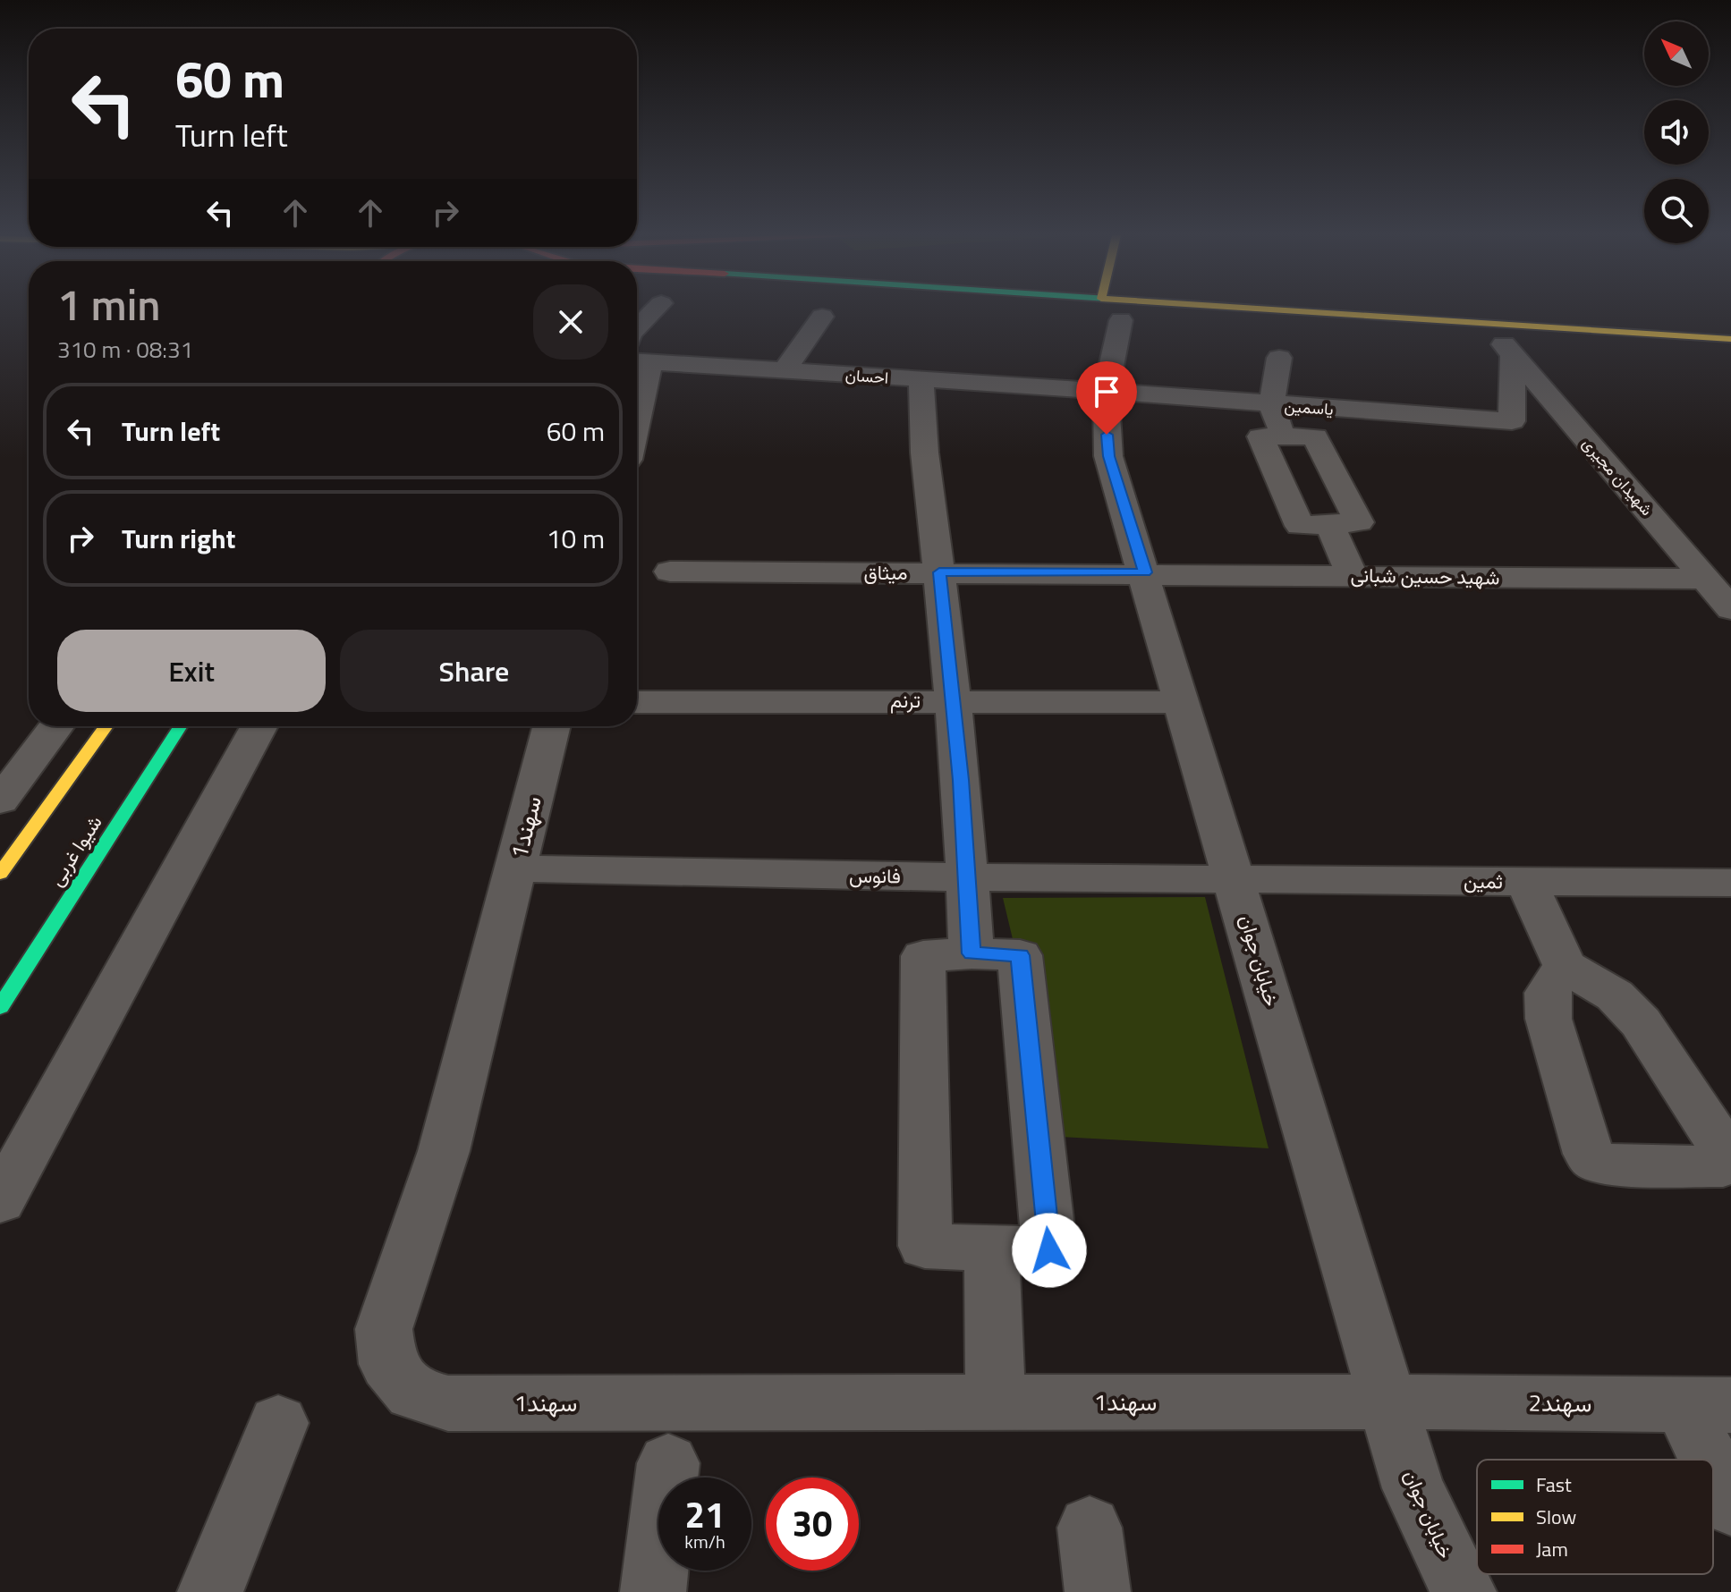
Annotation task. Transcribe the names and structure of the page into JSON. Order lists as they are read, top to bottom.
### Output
{
  "streets": {
    "main road": ["شیوا غربی"],
    "street": [
      "احسان",
      "یاسمین",
      "شهیدان مجیری",
      "میثاق",
      "شهید حسین شبانی",
      "ترنم",
      "1سهند",
      "فانوس",
      "ثمین",
      "خیابان جوان",
      "2سهند"
    ]
  },
  "crossings": [
    ["احسان", "یاسمین"],
    ["احسان", "خیابان جوان"],
    ["یاسمین", "شهیدان مجیری"],
    ["یاسمین", "خیابان جوان"],
    ["شهیدان مجیری", "شهید حسین شبانی"],
    ["میثاق", "شهید حسین شبانی"],
    ["میثاق", "خیابان جوان"],
    ["شهید حسین شبانی", "خیابان جوان"],
    ["ترنم", "خیابان جوان"],
    ["1سهند", "فانوس"],
    ["1سهند", "خیابان جوان"],
    ["1سهند", "2سهند"],
    ["فانوس", "ثمین"],
    ["فانوس", "خیابان جوان"],
    ["ثمین", "خیابان جوان"],
    ["خیابان جوان", "2سهند"]
  ],
  "legend": ["Fast", "Slow", "Jam"],
  "north": "top left",
  "page": {
    "turn": ["60 m", "Turn left"],
    "heading": ["1 min", "310 m · 08:31"],
    "list": [
      {
        "name": "Turn left",
        "value": "60 m"
      },
      {
        "name": "Turn right",
        "value": "10 m"
      }
    ],
    "buttons": ["Exit", "Share"],
    "speed": "21 km/h",
    "limit": "30"
  }
}
